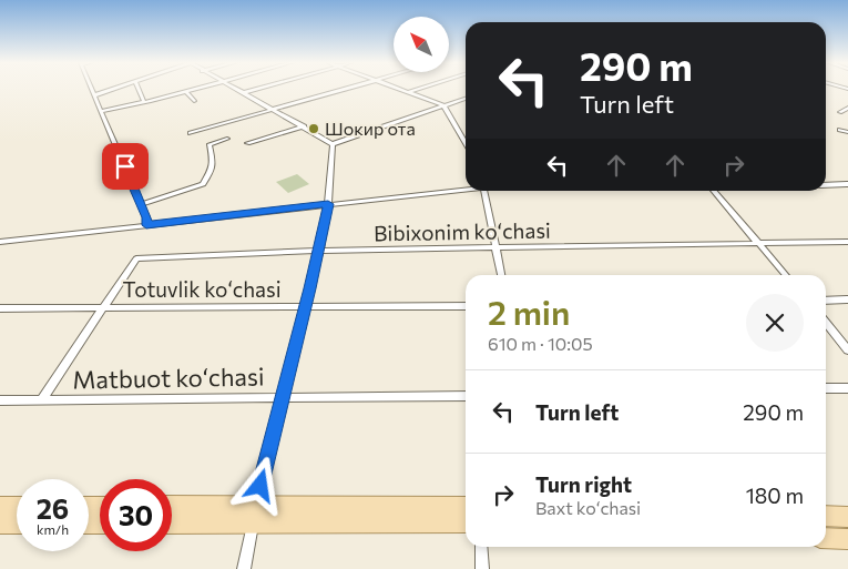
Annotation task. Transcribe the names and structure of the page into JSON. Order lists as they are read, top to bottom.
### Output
{
  "streets": {
    "street": ["Bibixonim koʻchasi", "Totuvlik koʻchasi", "Matbuot koʻchasi"]
  },
  "crossings": [
    ["Bibixonim koʻchasi", "Totuvlik koʻchasi"]
  ],
  "places": ["Шокир ота"],
  "north": "top left",
  "page": {
    "turn": ["290 m", "Turn left"],
    "heading": ["2 min", "610 m · 10:05"],
    "list": [
      {
        "name": "Turn left",
        "value": "290 m"
      },
      {
        "name": "Turn right",
        "note": "Baxt koʻchasi",
        "value": "180 m"
      }
    ],
    "speed": "26 km/h",
    "limit": "30"
  }
}
